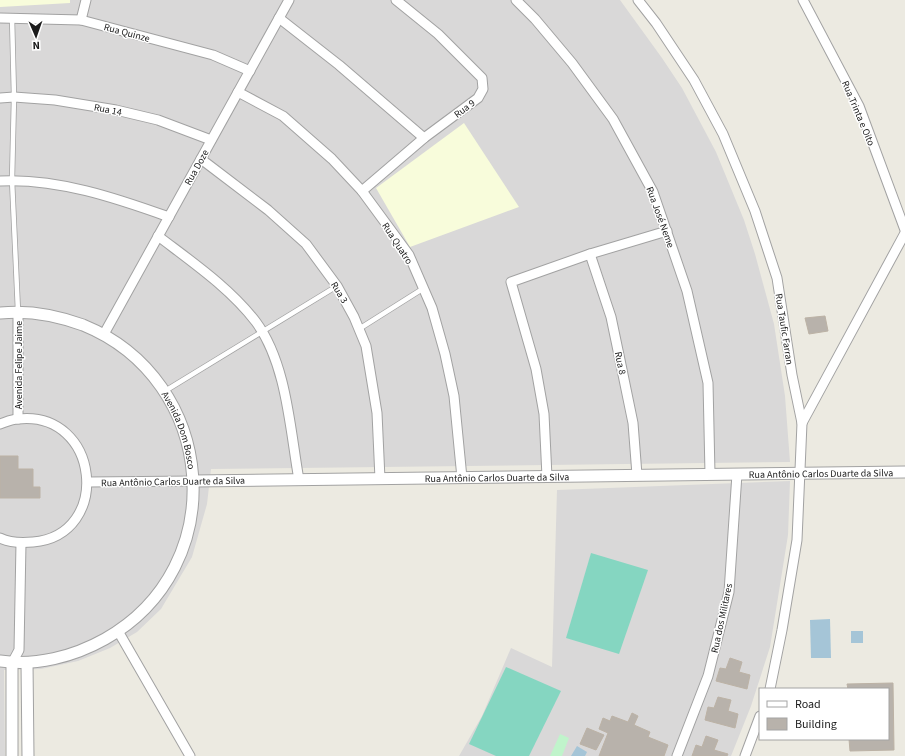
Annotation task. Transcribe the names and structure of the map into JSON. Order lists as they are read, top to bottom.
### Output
{
  "streets": {
    "street": [
      "Rua Quinze",
      "Rua 9",
      "Rua 14",
      "Rua Trinta e Oito",
      "Rua Doze",
      "Rua José Neme",
      "Rua Quatro",
      "Rua 3",
      "Rua Taufic Farran",
      "Rua 8",
      "Avenida Felipe Jaime",
      "Avenida Dom Bosco",
      "Rua Antônio Carlos Duarte da Silva",
      "Rua dos Militares"
    ]
  },
  "crossings": [
    ["Rua Quinze", "Rua Doze"],
    ["Rua 9", "Rua Quatro"],
    ["Rua 14", "Rua Doze"],
    ["Rua Doze", "Rua Quatro"],
    ["Rua Doze", "Rua 3"],
    ["Rua Doze", "Avenida Dom Bosco"],
    ["Rua José Neme", "Rua Antônio Carlos Duarte da Silva"],
    ["Rua Quatro", "Rua Antônio Carlos Duarte da Silva"],
    ["Rua 3", "Rua Antônio Carlos Duarte da Silva"],
    ["Rua Taufic Farran", "Rua Antônio Carlos Duarte da Silva"],
    ["Rua 8", "Rua Antônio Carlos Duarte da Silva"],
    ["Avenida Felipe Jaime", "Avenida Dom Bosco"],
    ["Avenida Dom Bosco", "Rua Antônio Carlos Duarte da Silva"],
    ["Rua Antônio Carlos Duarte da Silva", "Rua dos Militares"]
  ],
  "legend": ["Road", "Building"],
  "north": "bottom"
}
